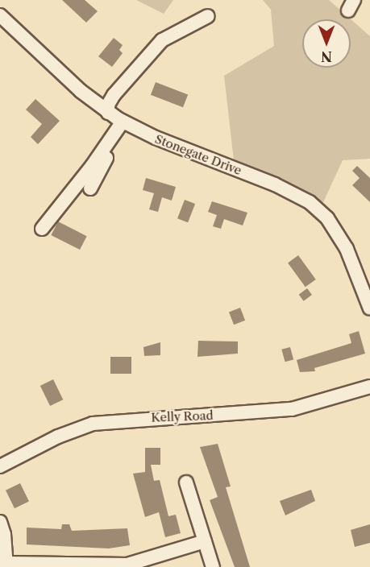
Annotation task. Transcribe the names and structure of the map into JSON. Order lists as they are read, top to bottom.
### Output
{
  "streets": {
    "street": ["Stonegate Drive", "Kelly Road"]
  },
  "north": "bottom"
}
